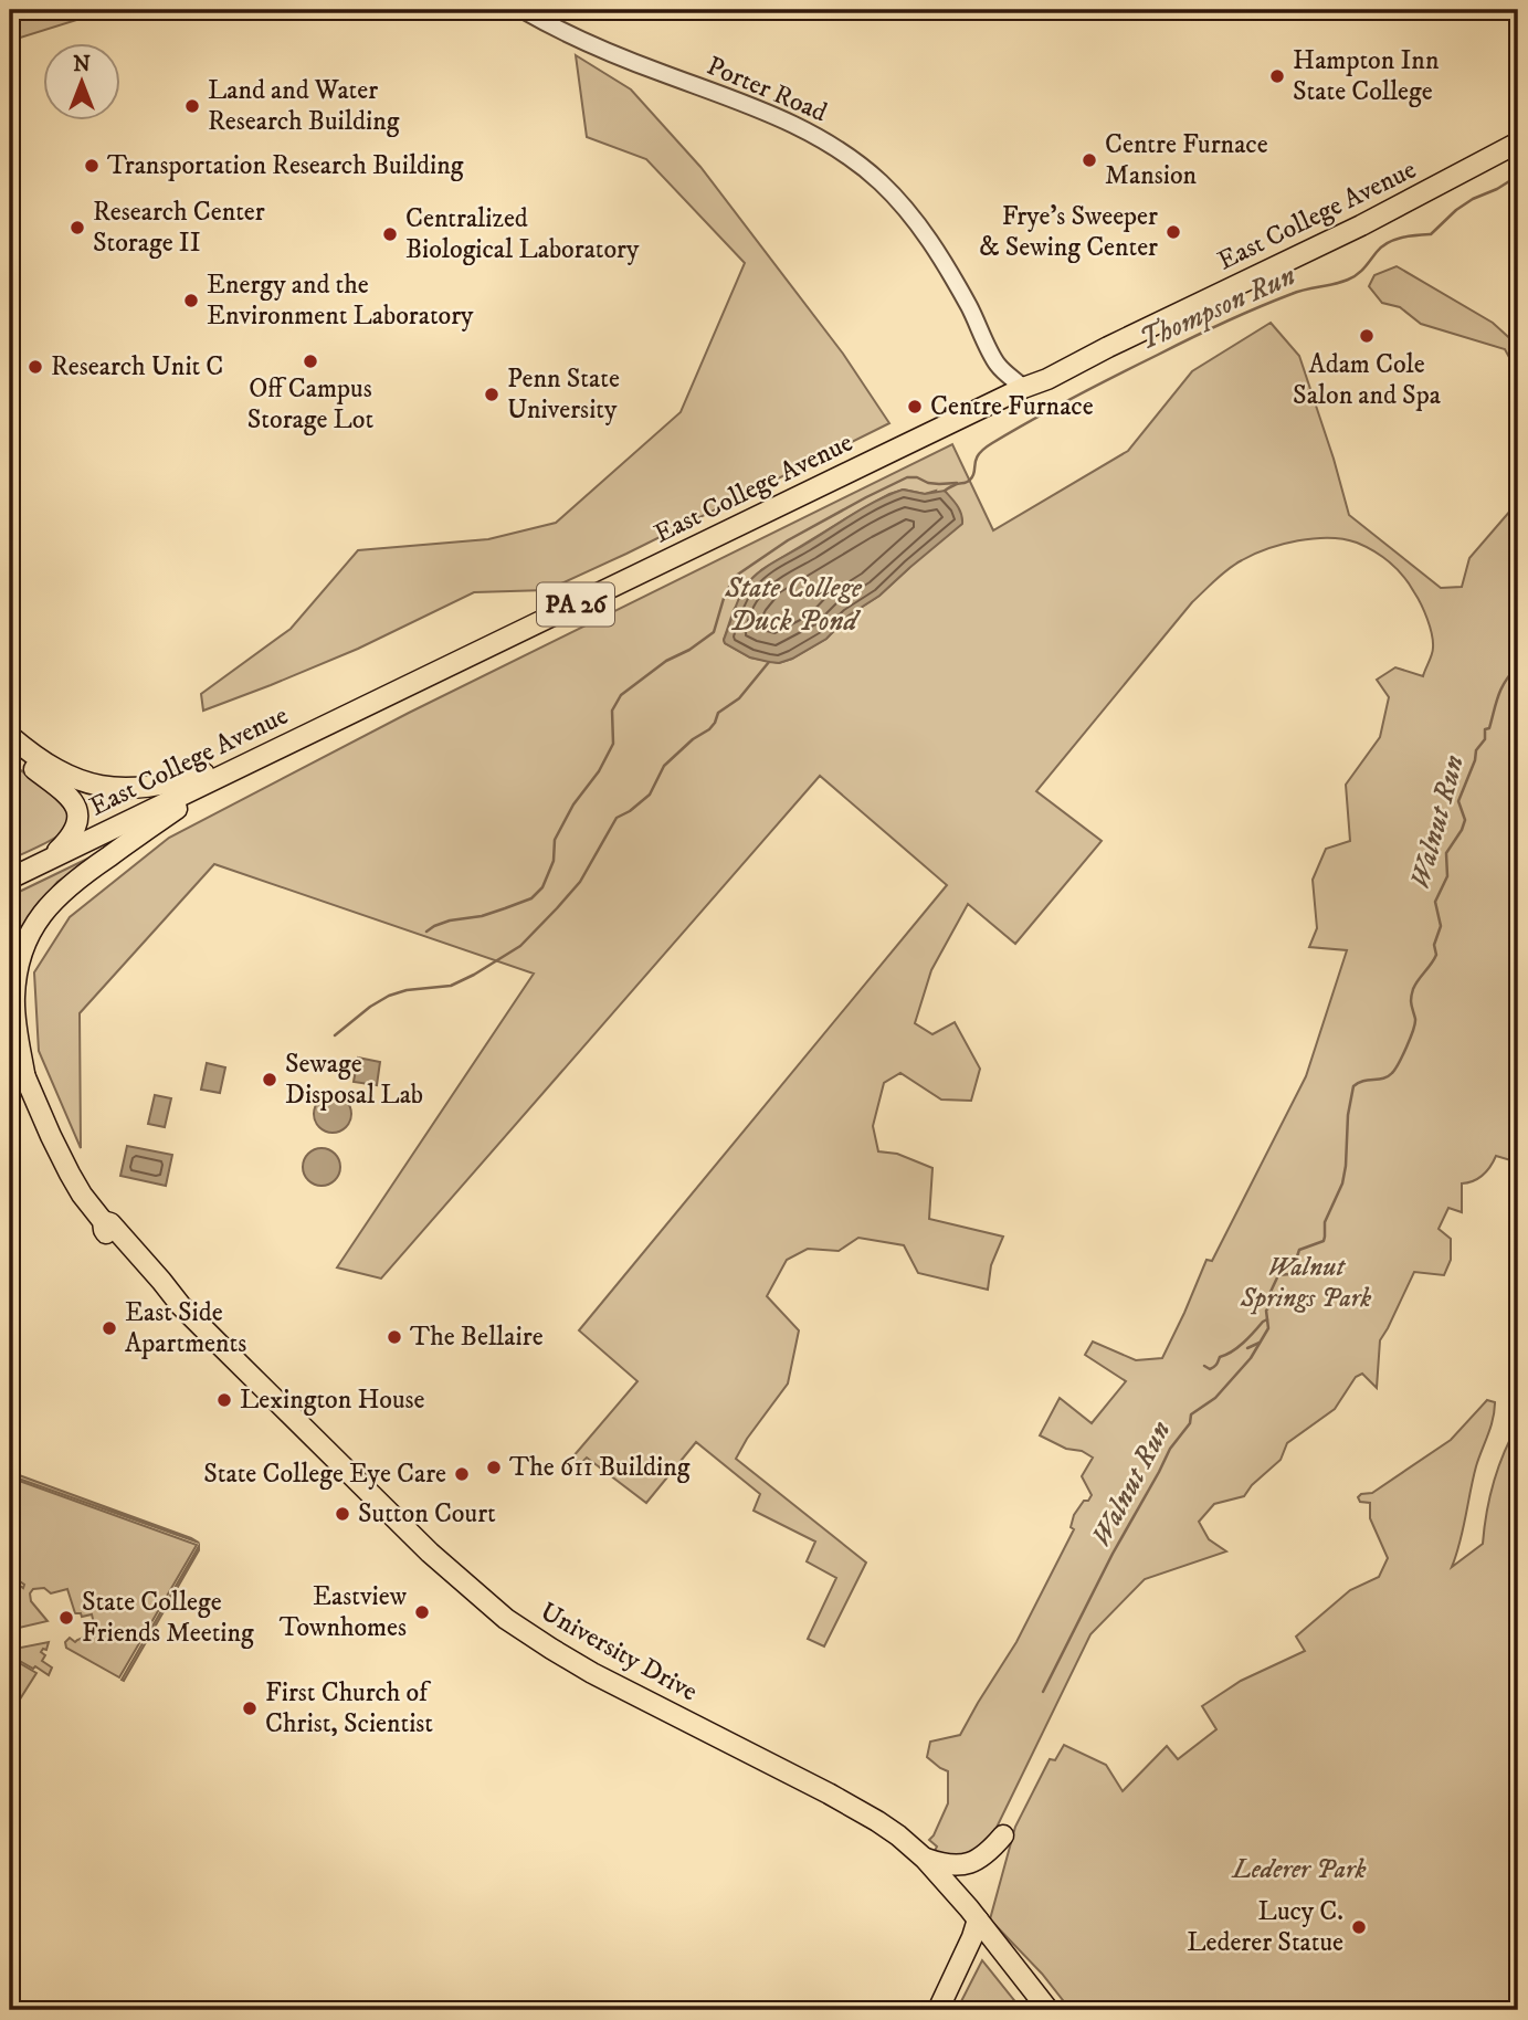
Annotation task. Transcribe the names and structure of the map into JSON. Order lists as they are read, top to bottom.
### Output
{
  "streets": {
    "main road": ["East College Avenue", "PA 26", "University Drive"],
    "street": ["Porter Road"]
  },
  "crossings": [
    ["Porter Road", "East College Avenue"]
  ],
  "water": ["Thompson Run", "State College Duck Pond", "Walnut Run"],
  "parks": ["Walnut Springs Park", "Lederer Park"],
  "places": [
    "Hampton Inn State College",
    "Land and Water Research Building",
    "Centre Furnace Mansion",
    "Transportation Research Building",
    "Research Center Storage II",
    "Frye's Sweeper & Sewing Center",
    "Centralized Biological Laboratory",
    "Energy and the Environment Laboratory",
    "Adam Cole Salon and Spa",
    "Off Campus Storage Lot",
    "Research Unit C",
    "Penn State University",
    "Centre Furnace",
    "Sewage Disposal Lab",
    "East Side Apartments",
    "The Bellaire",
    "Lexington House",
    "The 611 Building",
    "State College Eye Care",
    "Sutton Court",
    "Eastview Townhomes",
    "State College Friends Meeting",
    "First Church of Christ, Scientist",
    "Lucy C. Lederer Statue"
  ],
  "north": "top"
}
